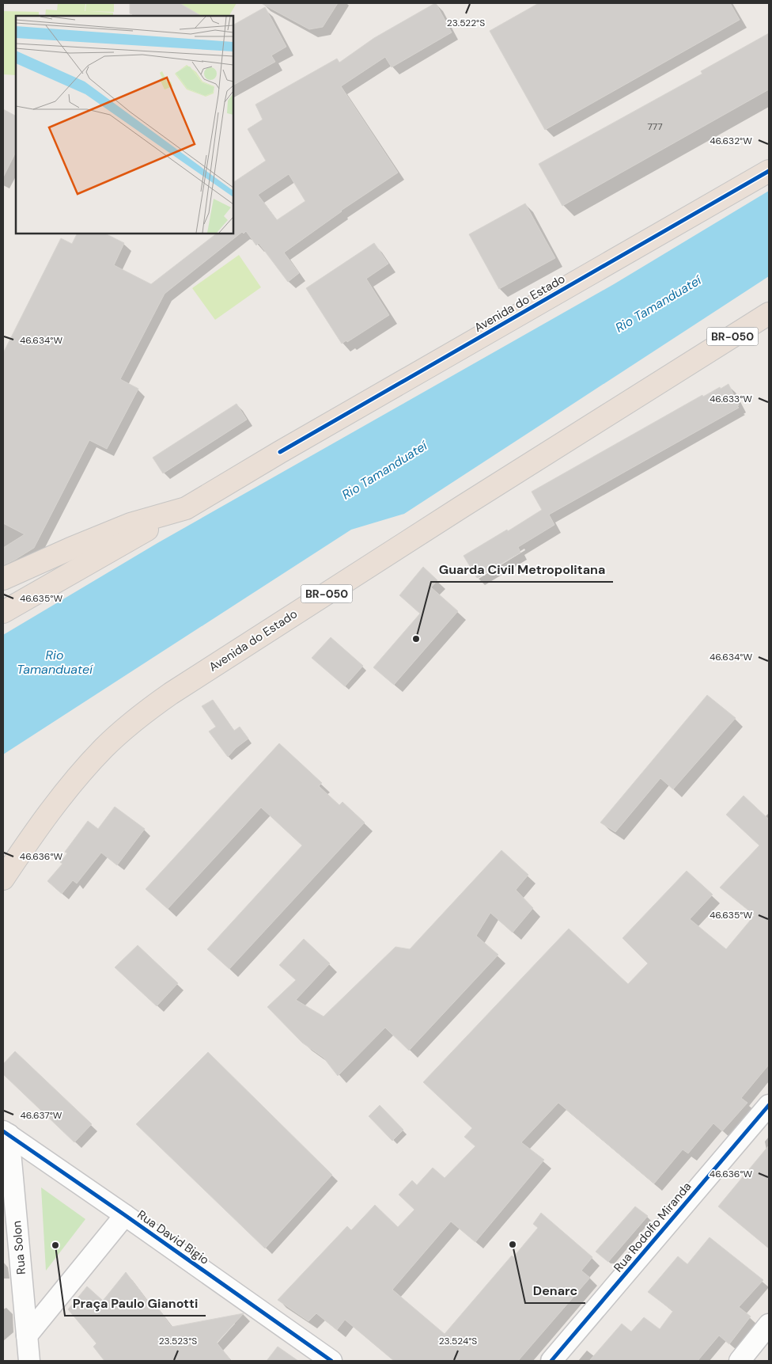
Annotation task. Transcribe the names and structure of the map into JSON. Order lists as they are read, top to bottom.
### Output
{
  "streets": {
    "highway": ["Avenida do Estado", "BR-050"],
    "street": ["Rua Rodolfo Miranda", "Rua David Bigio", "Rua Solon"]
  },
  "crossings": [
    ["Rua David Bigio", "Rua Solon"]
  ],
  "water": ["Rio Tamanduateí"],
  "places": ["Guarda Civil Metropolitana", "Denarc", "Praça Paulo Gianotti"],
  "house_numbers": ["777"],
  "coordinates": [
    "23.522°S",
    "46.632°W",
    "46.634°W",
    "46.633°W",
    "46.635°W",
    "46.636°W",
    "46.637°W",
    "23.523°S",
    "23.524°S"
  ]
}
